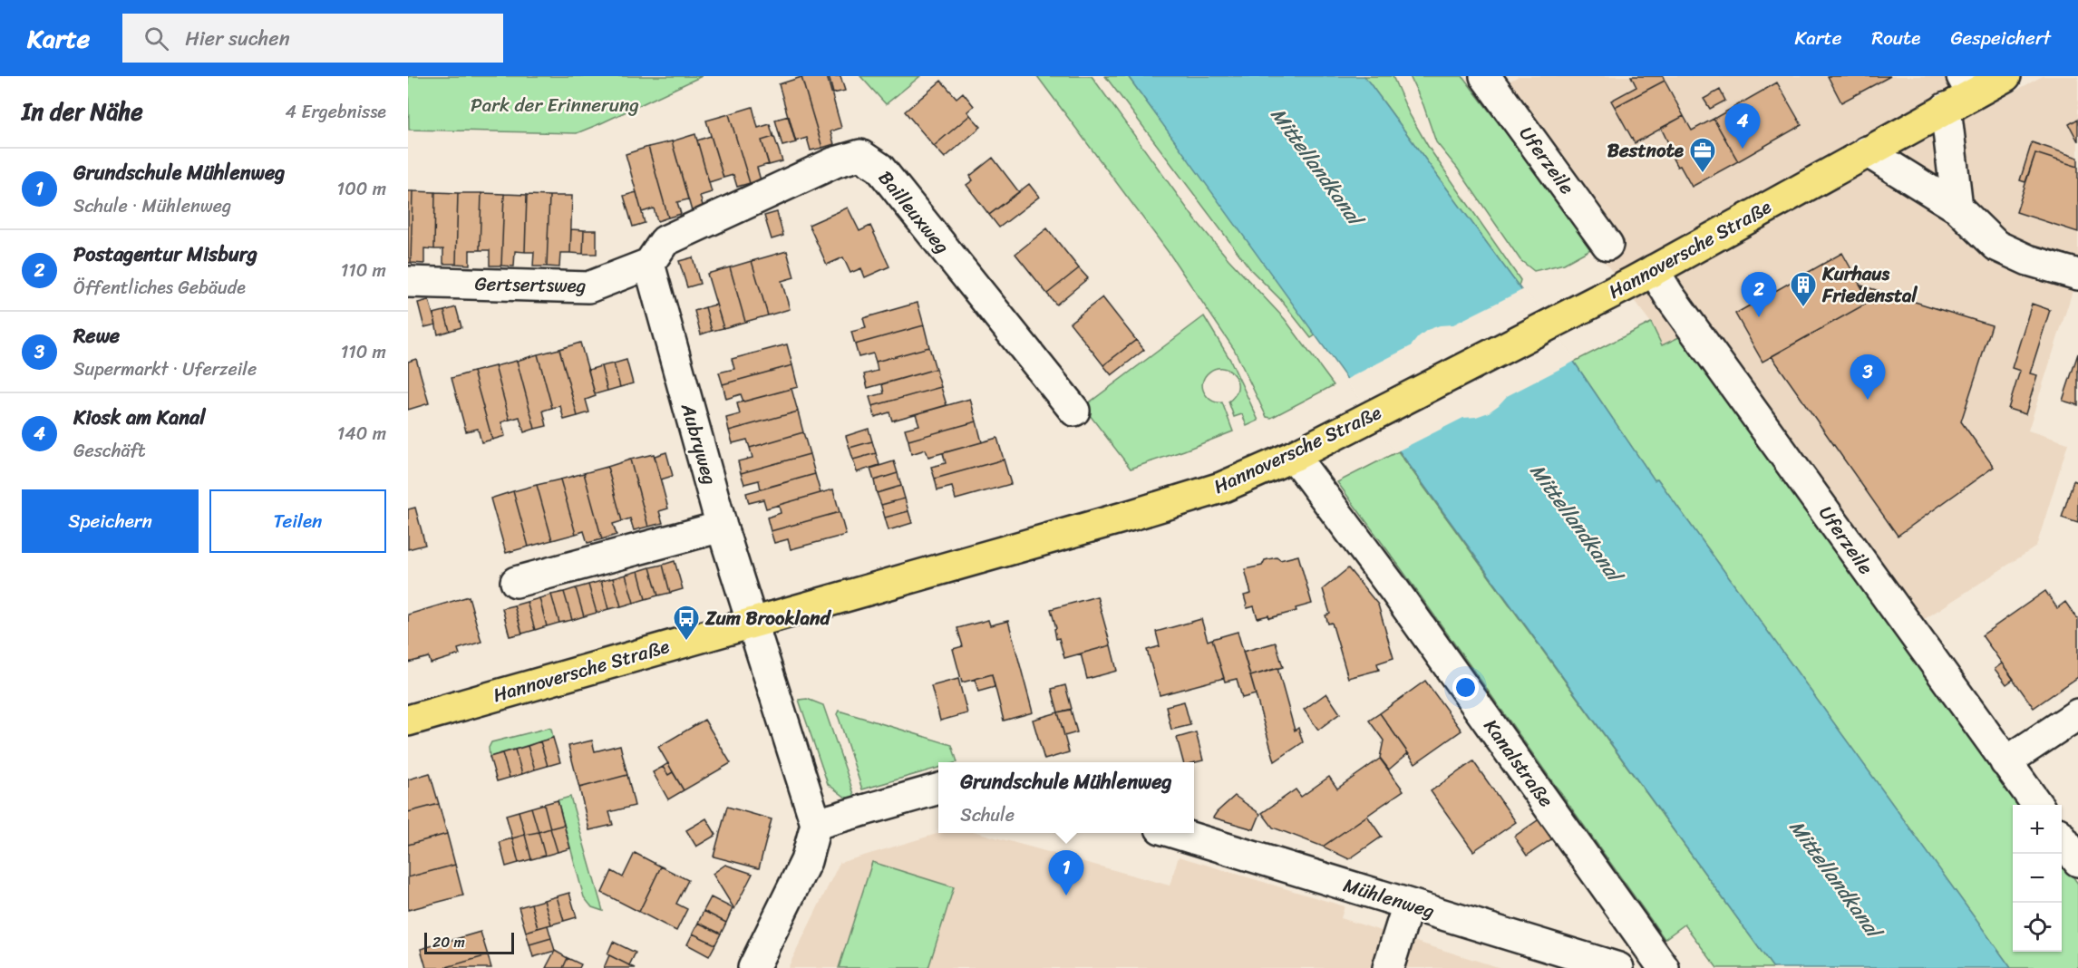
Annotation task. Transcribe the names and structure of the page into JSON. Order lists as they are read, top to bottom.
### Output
{
  "streets": {
    "main road": ["Hannoversche Straße"],
    "street": [
      "Uferzeile",
      "Bailleuxweg",
      "Gertsertsweg",
      "Aubryweg",
      "Kanalstraße",
      "Mühlenweg"
    ]
  },
  "crossings": [
    ["Uferzeile", "Hannoversche Straße"],
    ["Bailleuxweg", "Gertsertsweg"],
    ["Bailleuxweg", "Aubryweg"],
    ["Hannoversche Straße", "Aubryweg"],
    ["Hannoversche Straße", "Kanalstraße"],
    ["Gertsertsweg", "Aubryweg"]
  ],
  "water": ["Mittellandkanal"],
  "parks": ["Park der Erinnerung"],
  "places": {
    "office": ["Bestnote"],
    "building": ["Kurhaus Friedenstal"],
    "bus stop": ["Zum Brookland"]
  },
  "scale_bar": "20 m",
  "page": {
    "header": "Karte",
    "search": "Hier suchen",
    "nav": ["Karte", "Route", "Gespeichert"],
    "heading": ["In der Nähe", "4 Ergebnisse"],
    "pins": [
      "4",
      "2",
      "3",
      "1"
    ],
    "list": [
      {
        "mark": "1",
        "name": "Grundschule Mühlenweg",
        "note": "Schule · Mühlenweg",
        "value": "100 m"
      },
      {
        "mark": "2",
        "name": "Postagentur Misburg",
        "note": "Öffentliches Gebäude",
        "value": "110 m"
      },
      {
        "mark": "3",
        "name": "Rewe",
        "note": "Supermarkt · Uferzeile",
        "value": "110 m"
      },
      {
        "mark": "4",
        "name": "Kiosk am Kanal",
        "note": "Geschäft",
        "value": "140 m"
      }
    ],
    "buttons": ["Speichern", "Teilen"],
    "popup": ["Grundschule Mühlenweg", "Schule"],
    "map_buttons": ["+", "−"],
    "scale": "20 m"
  }
}
